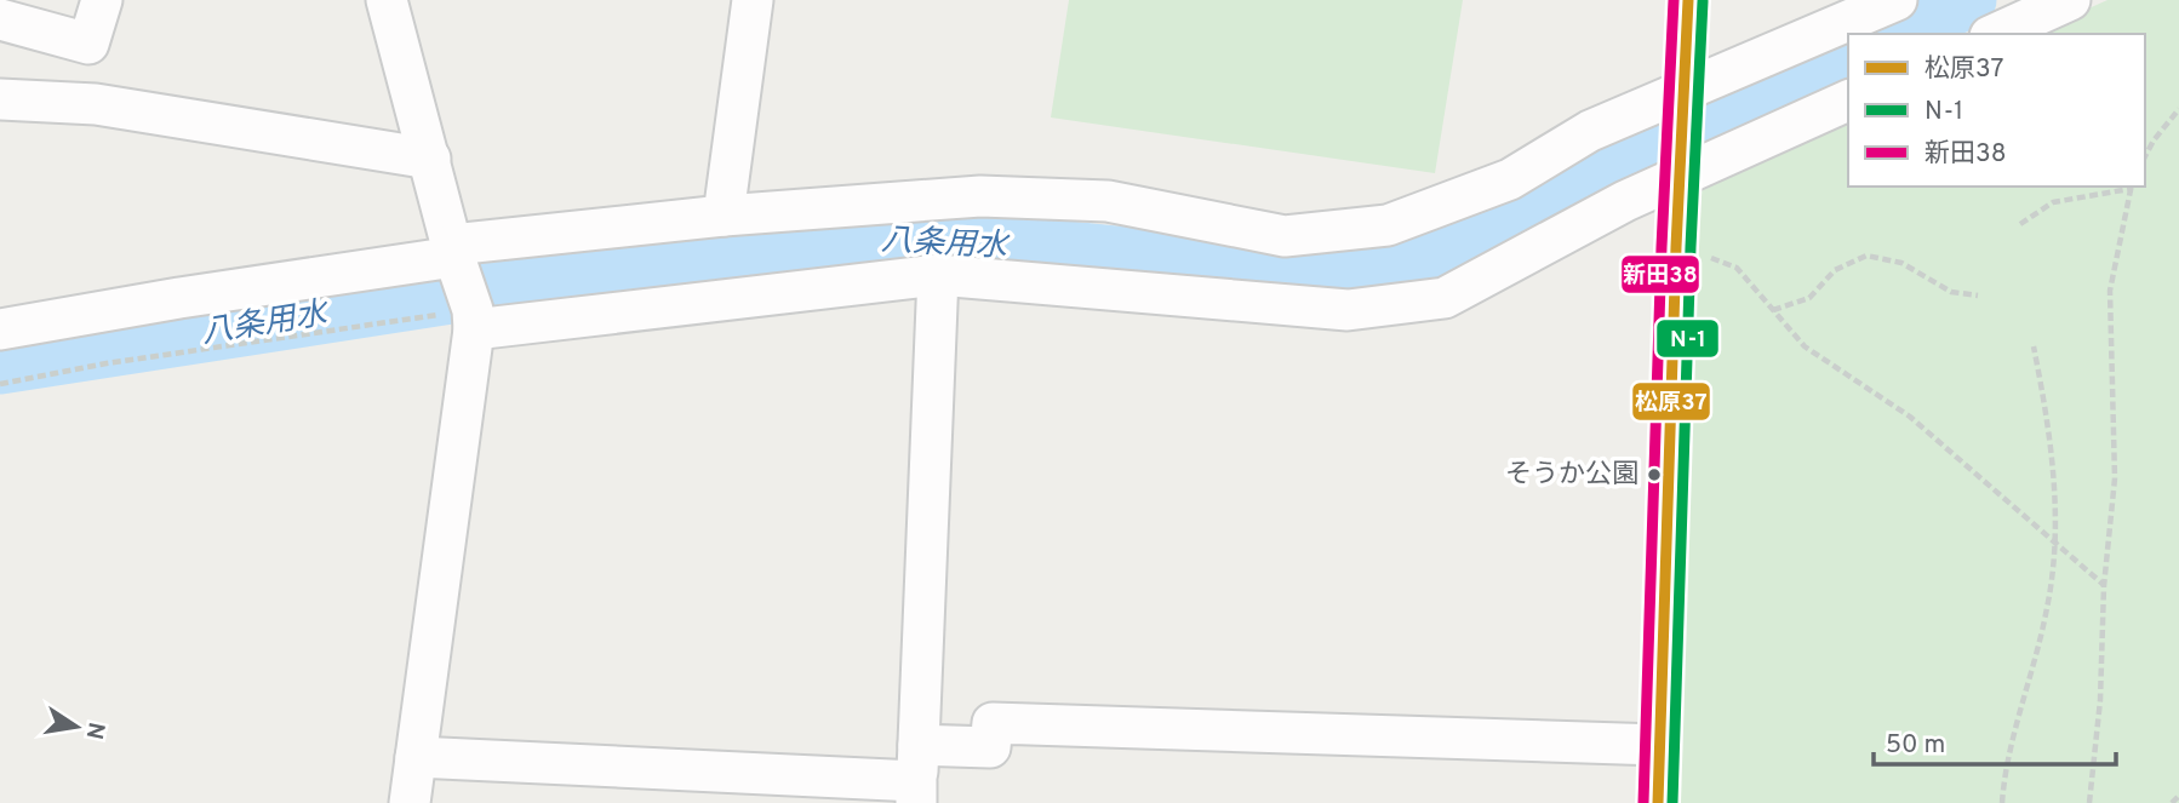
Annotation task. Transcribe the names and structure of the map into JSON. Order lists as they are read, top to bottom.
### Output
{
  "water": ["八条用水"],
  "places": ["そうか公園"],
  "lines": ["transit line 松原37", "transit line 新田38", "transit line N-1"],
  "legend": ["松原37", "N-1", "新田38"],
  "scale_bar": "50 m",
  "north": "right"
}
